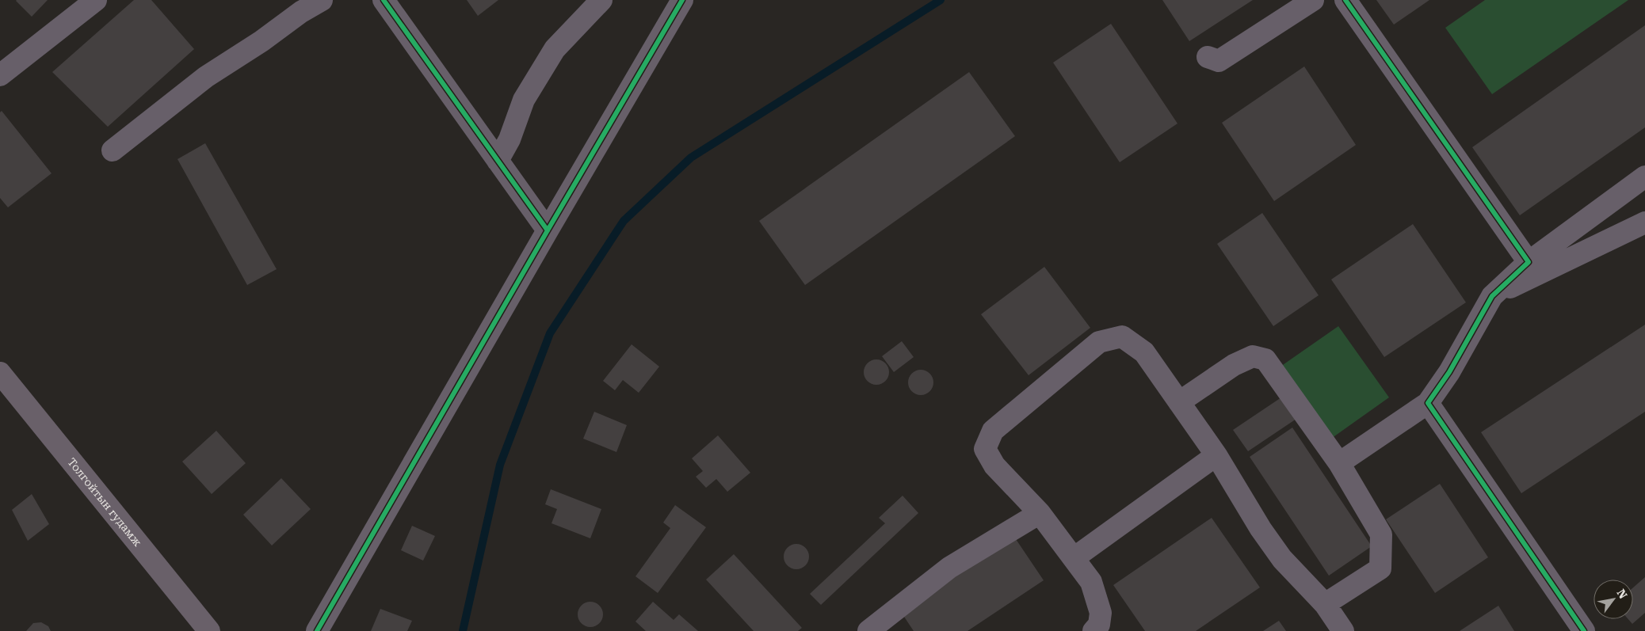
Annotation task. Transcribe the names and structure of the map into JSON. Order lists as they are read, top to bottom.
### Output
{
  "streets": {
    "main road": ["Толгойтын гудамж"]
  },
  "north": "top right"
}
